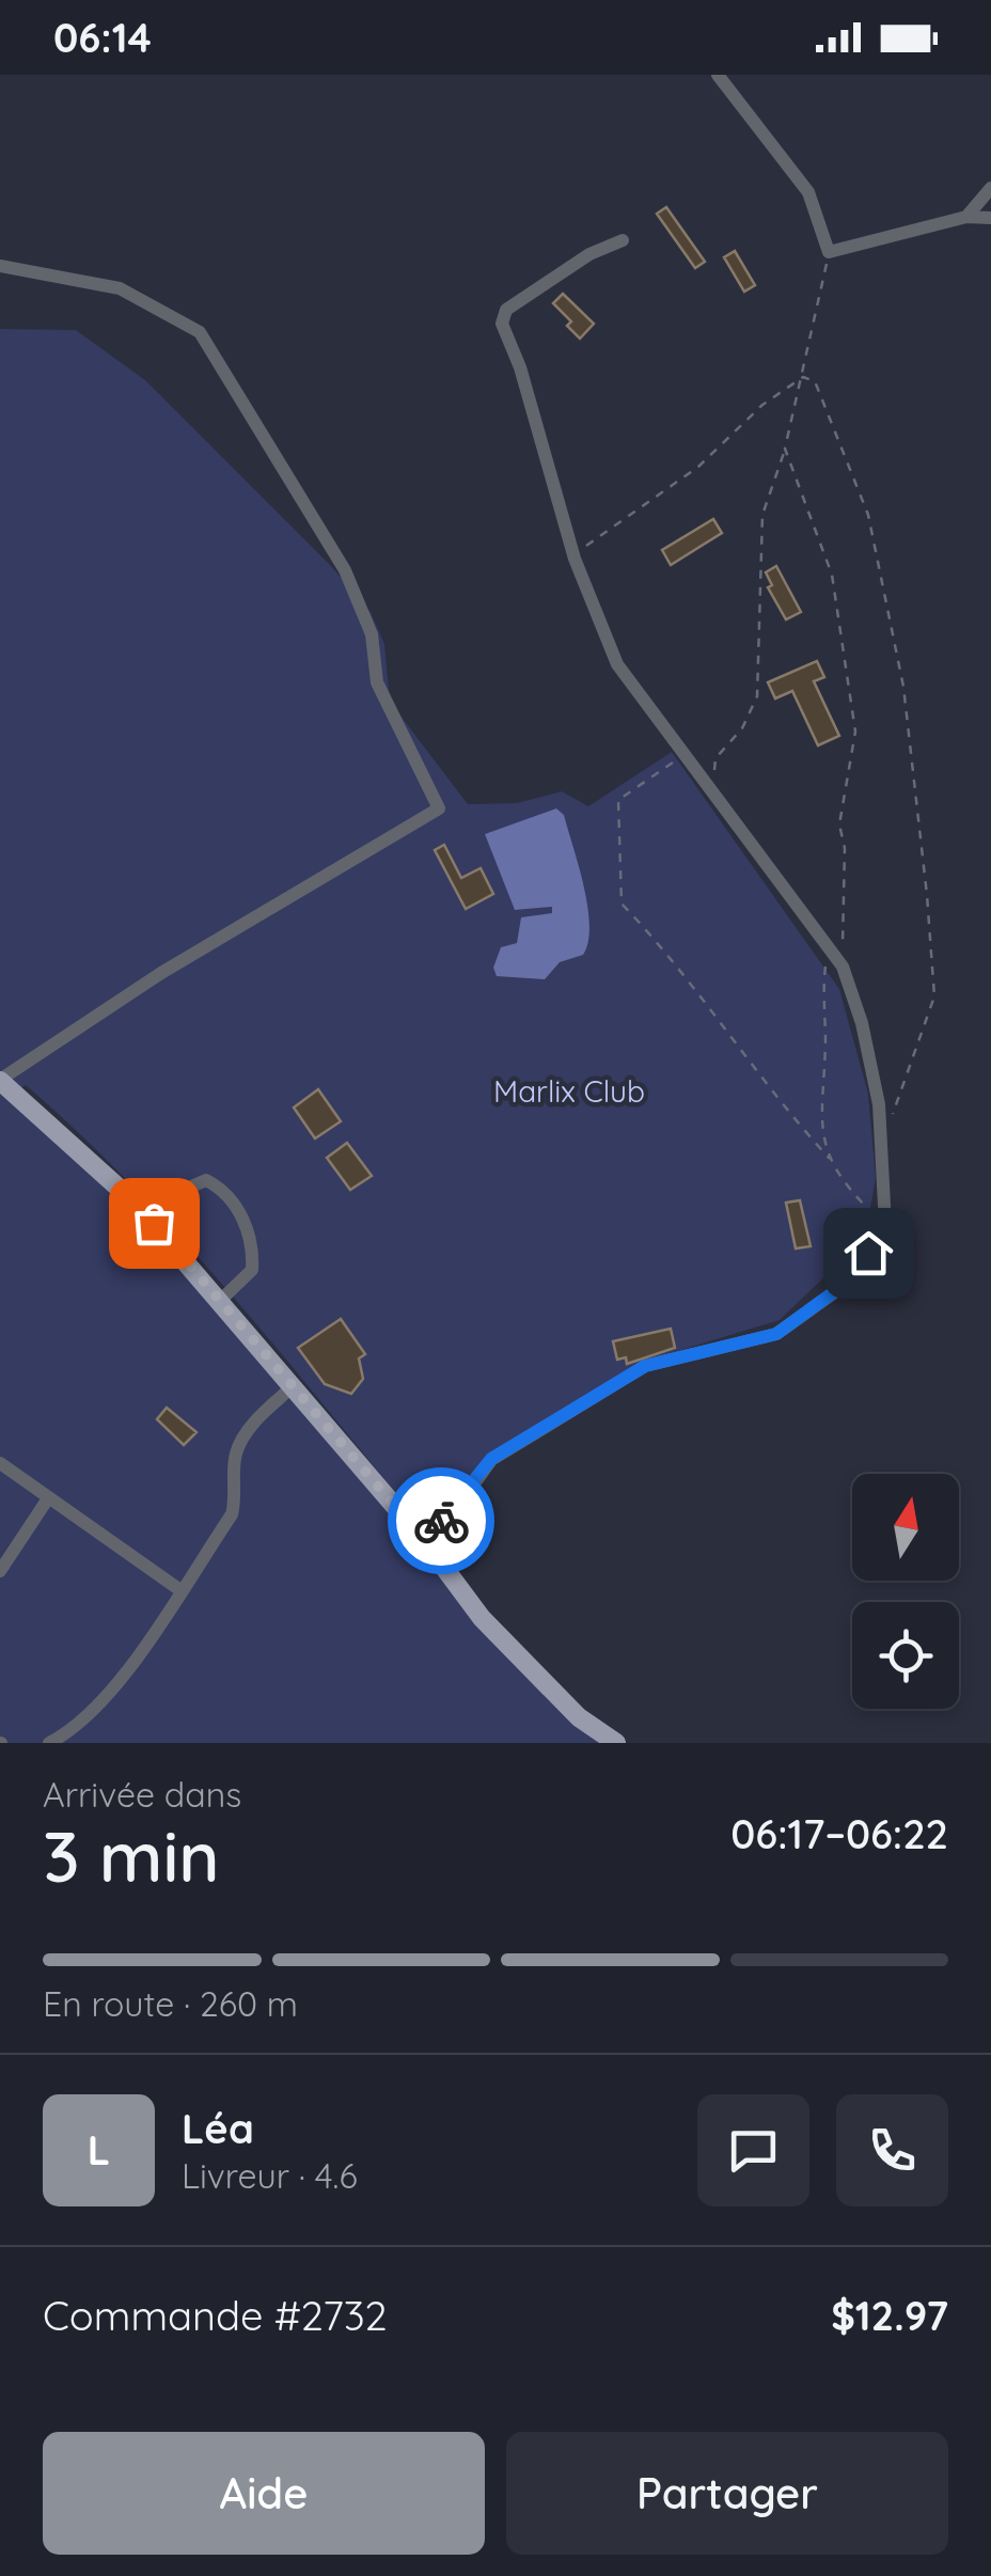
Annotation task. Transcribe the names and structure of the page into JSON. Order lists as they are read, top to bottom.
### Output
{
  "parks": ["Marlix Club"],
  "north": "top",
  "page": {
    "status": "06:14",
    "heading": ["3 min", "Arrivée dans", "06:17–06:22"],
    "panel": [
      "Léa",
      "Livreur · 4.6",
      "Commande #2732",
      "$12.97"
    ],
    "bar": "En route · 260 m",
    "round": "L",
    "buttons": ["Aide", "Partager"]
  }
}
